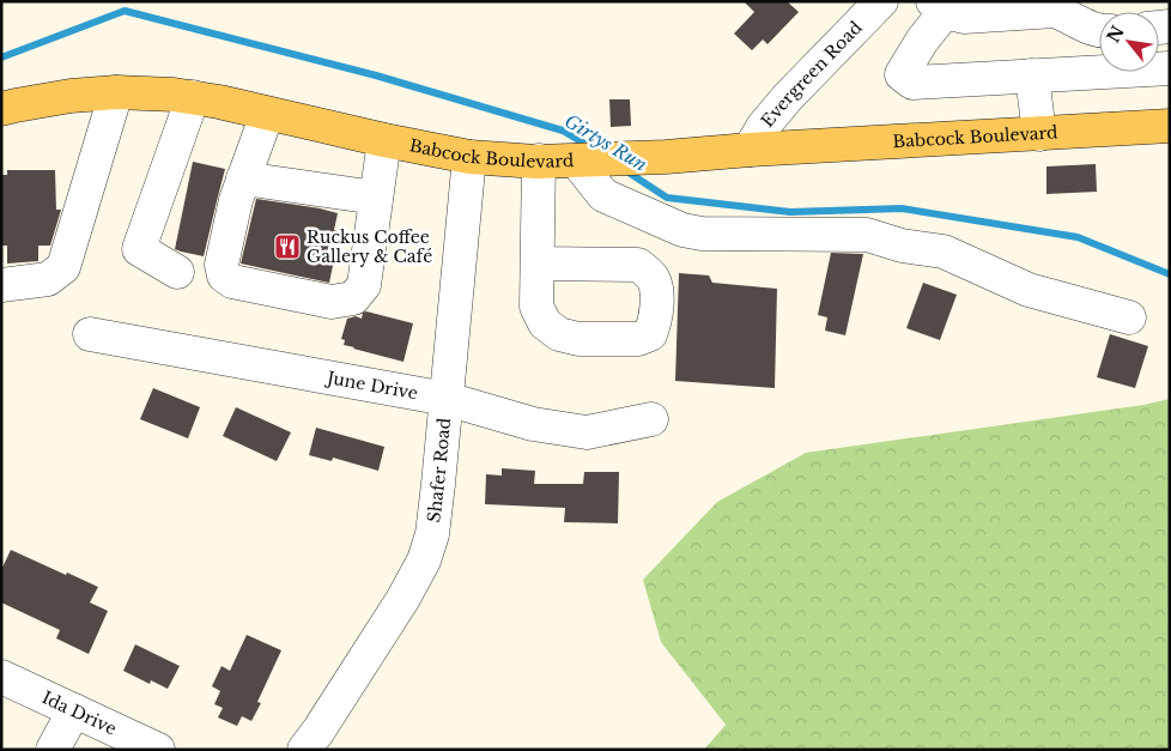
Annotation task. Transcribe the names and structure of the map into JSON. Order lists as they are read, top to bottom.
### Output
{
  "streets": {
    "main road": ["Babcock Boulevard"],
    "street": [
      "Evergreen Road",
      "June Drive",
      "Shafer Road",
      "Ida Drive"
    ]
  },
  "crossings": [
    ["Evergreen Road", "Babcock Boulevard"],
    ["Babcock Boulevard", "Shafer Road"],
    ["June Drive", "Shafer Road"]
  ],
  "water": ["Girtys Run"],
  "places": {
    "restaurant": ["Ruckus Coffee Gallery & Café"]
  },
  "north": "top left"
}
